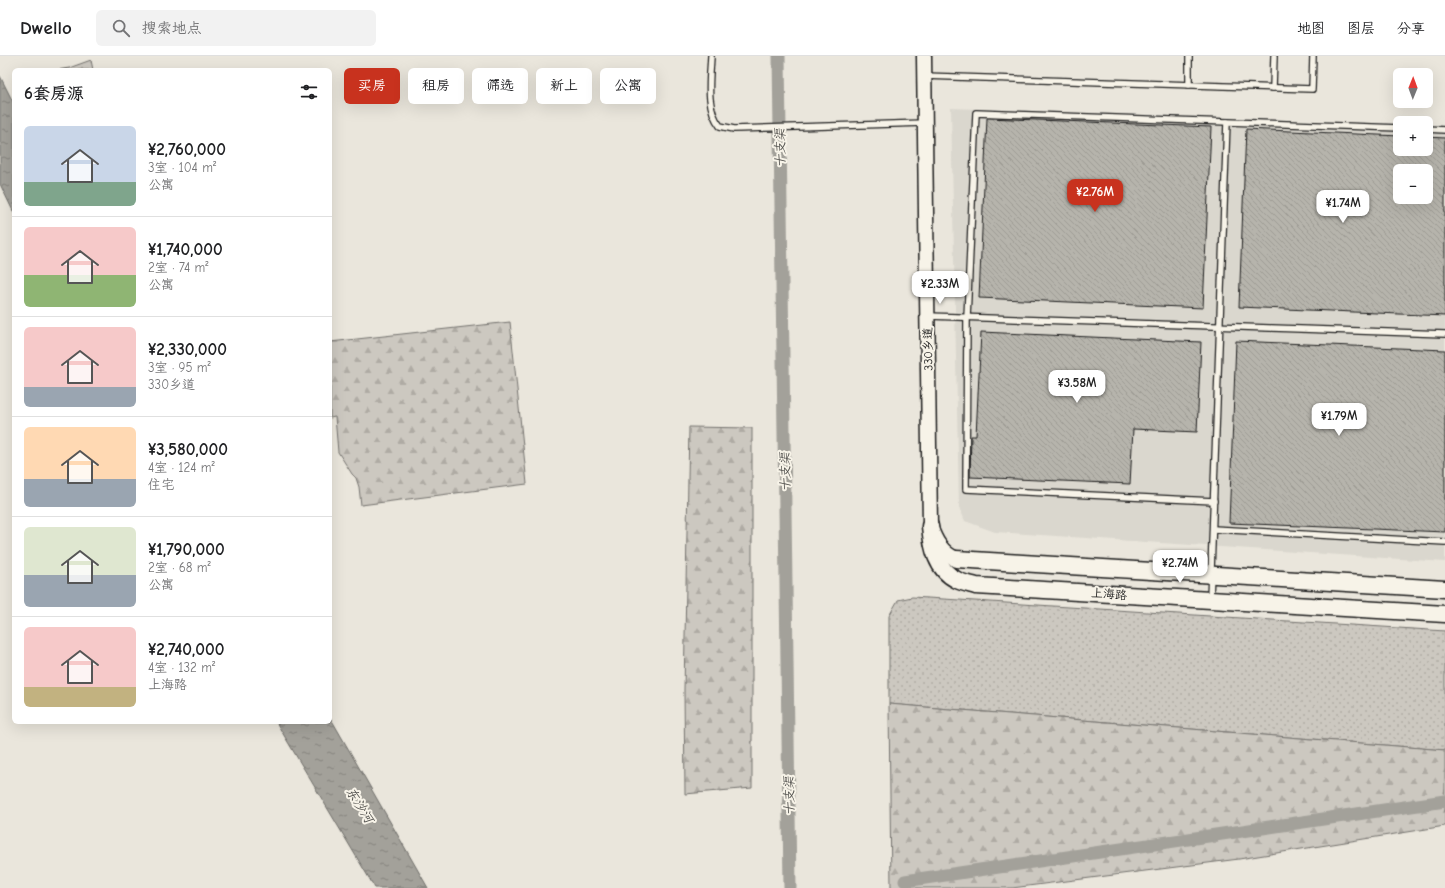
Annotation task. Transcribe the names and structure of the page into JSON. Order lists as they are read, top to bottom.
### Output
{
  "streets": {
    "main road": ["上海路"],
    "street": ["330乡道"]
  },
  "crossings": [
    ["330乡道", "上海路"]
  ],
  "water": ["十支渠", "东沙河"],
  "north": "top",
  "page": {
    "header": "Dwello",
    "search": "搜索地点",
    "nav": ["地图", "图层", "分享"],
    "map_buttons": ["+", "−"],
    "chip": [
      "买房",
      "租房",
      "筛选",
      "新上",
      "公寓"
    ],
    "heading": "6套房源",
    "list": [
      {
        "name": "¥2,760,000",
        "note": "3室 · 104 m² · 公寓"
      },
      {
        "name": "¥1,740,000",
        "note": "2室 · 74 m² · 公寓"
      },
      {
        "name": "¥2,330,000",
        "note": "3室 · 95 m² · 330乡道"
      },
      {
        "name": "¥3,580,000",
        "note": "4室 · 124 m² · 住宅"
      },
      {
        "name": "¥1,790,000",
        "note": "2室 · 68 m² · 公寓"
      },
      {
        "name": "¥2,740,000",
        "note": "4室 · 132 m² · 上海路"
      }
    ],
    "price": [
      "¥2.76M",
      "¥1.74M",
      "¥2.33M",
      "¥3.58M",
      "¥1.79M",
      "¥2.74M"
    ]
  }
}
